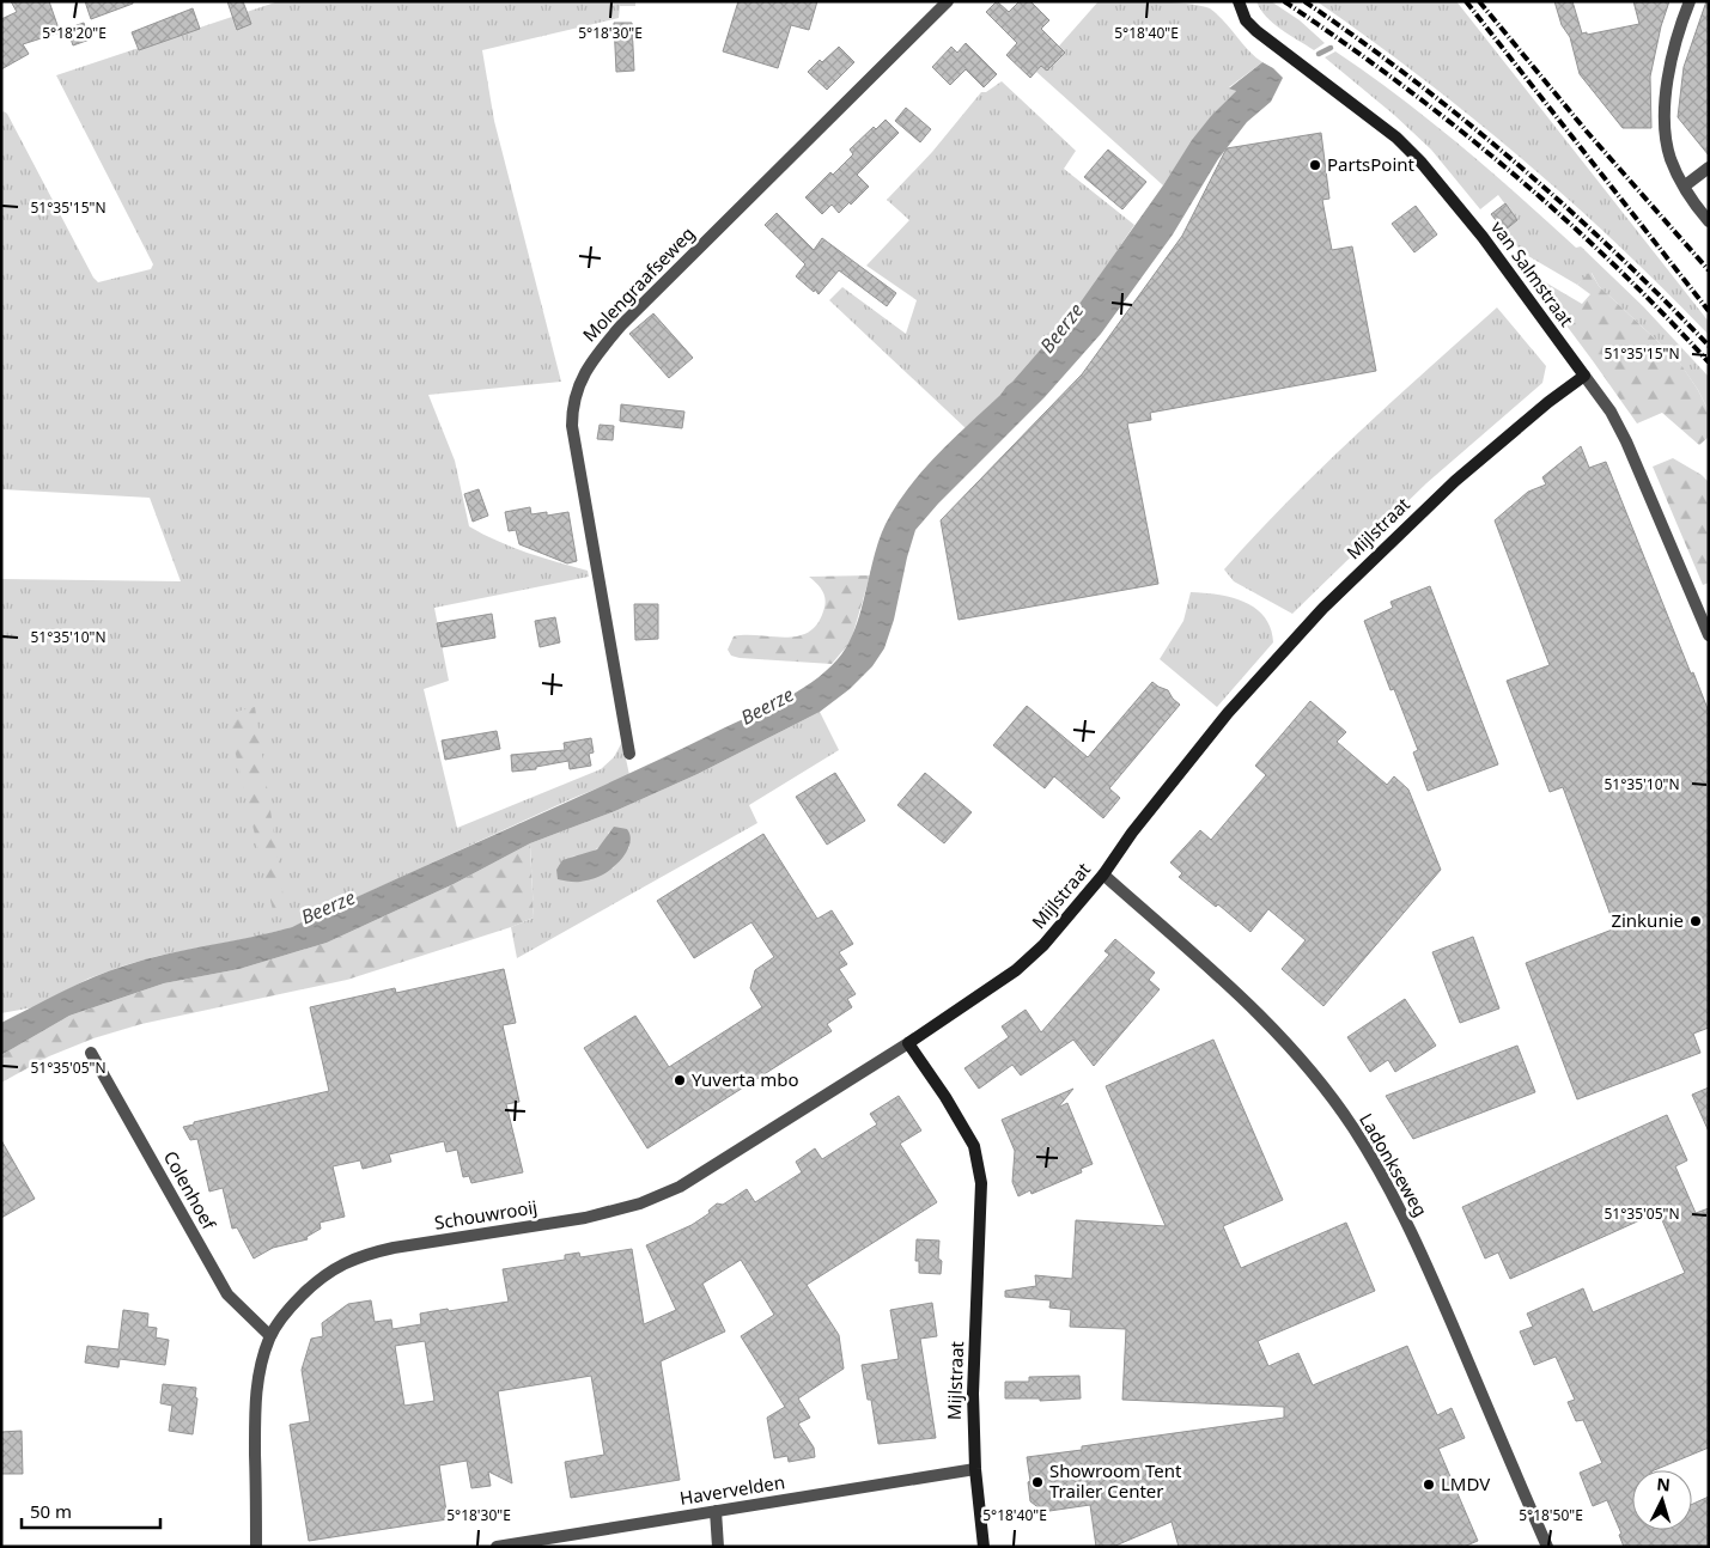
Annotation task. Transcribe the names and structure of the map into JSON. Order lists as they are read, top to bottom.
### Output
{
  "streets": {
    "main road": ["van Salmstraat", "Mijlstraat"],
    "street": [
      "Molengraafseweg",
      "Ladonkseweg",
      "Colenhoef",
      "Schouwrooij",
      "Havervelden"
    ]
  },
  "crossings": [
    ["van Salmstraat", "Mijlstraat"],
    ["Mijlstraat", "Ladonkseweg"],
    ["Mijlstraat", "Schouwrooij"],
    ["Mijlstraat", "Havervelden"],
    ["Colenhoef", "Schouwrooij"]
  ],
  "water": ["Beerze"],
  "places": [
    "PartsPoint",
    "Zinkunie",
    "Yuverta mbo",
    "Showroom Tent Trailer Center",
    "LMDV"
  ],
  "scale_bar": "50 m",
  "north": "top",
  "coordinates": [
    "5°18'20\"E",
    "5°18'30\"E",
    "5°18'40\"E",
    "51°35'15\"N",
    "51°35'10\"N",
    "51°35'05\"N",
    "5°18'50\"E"
  ]
}
